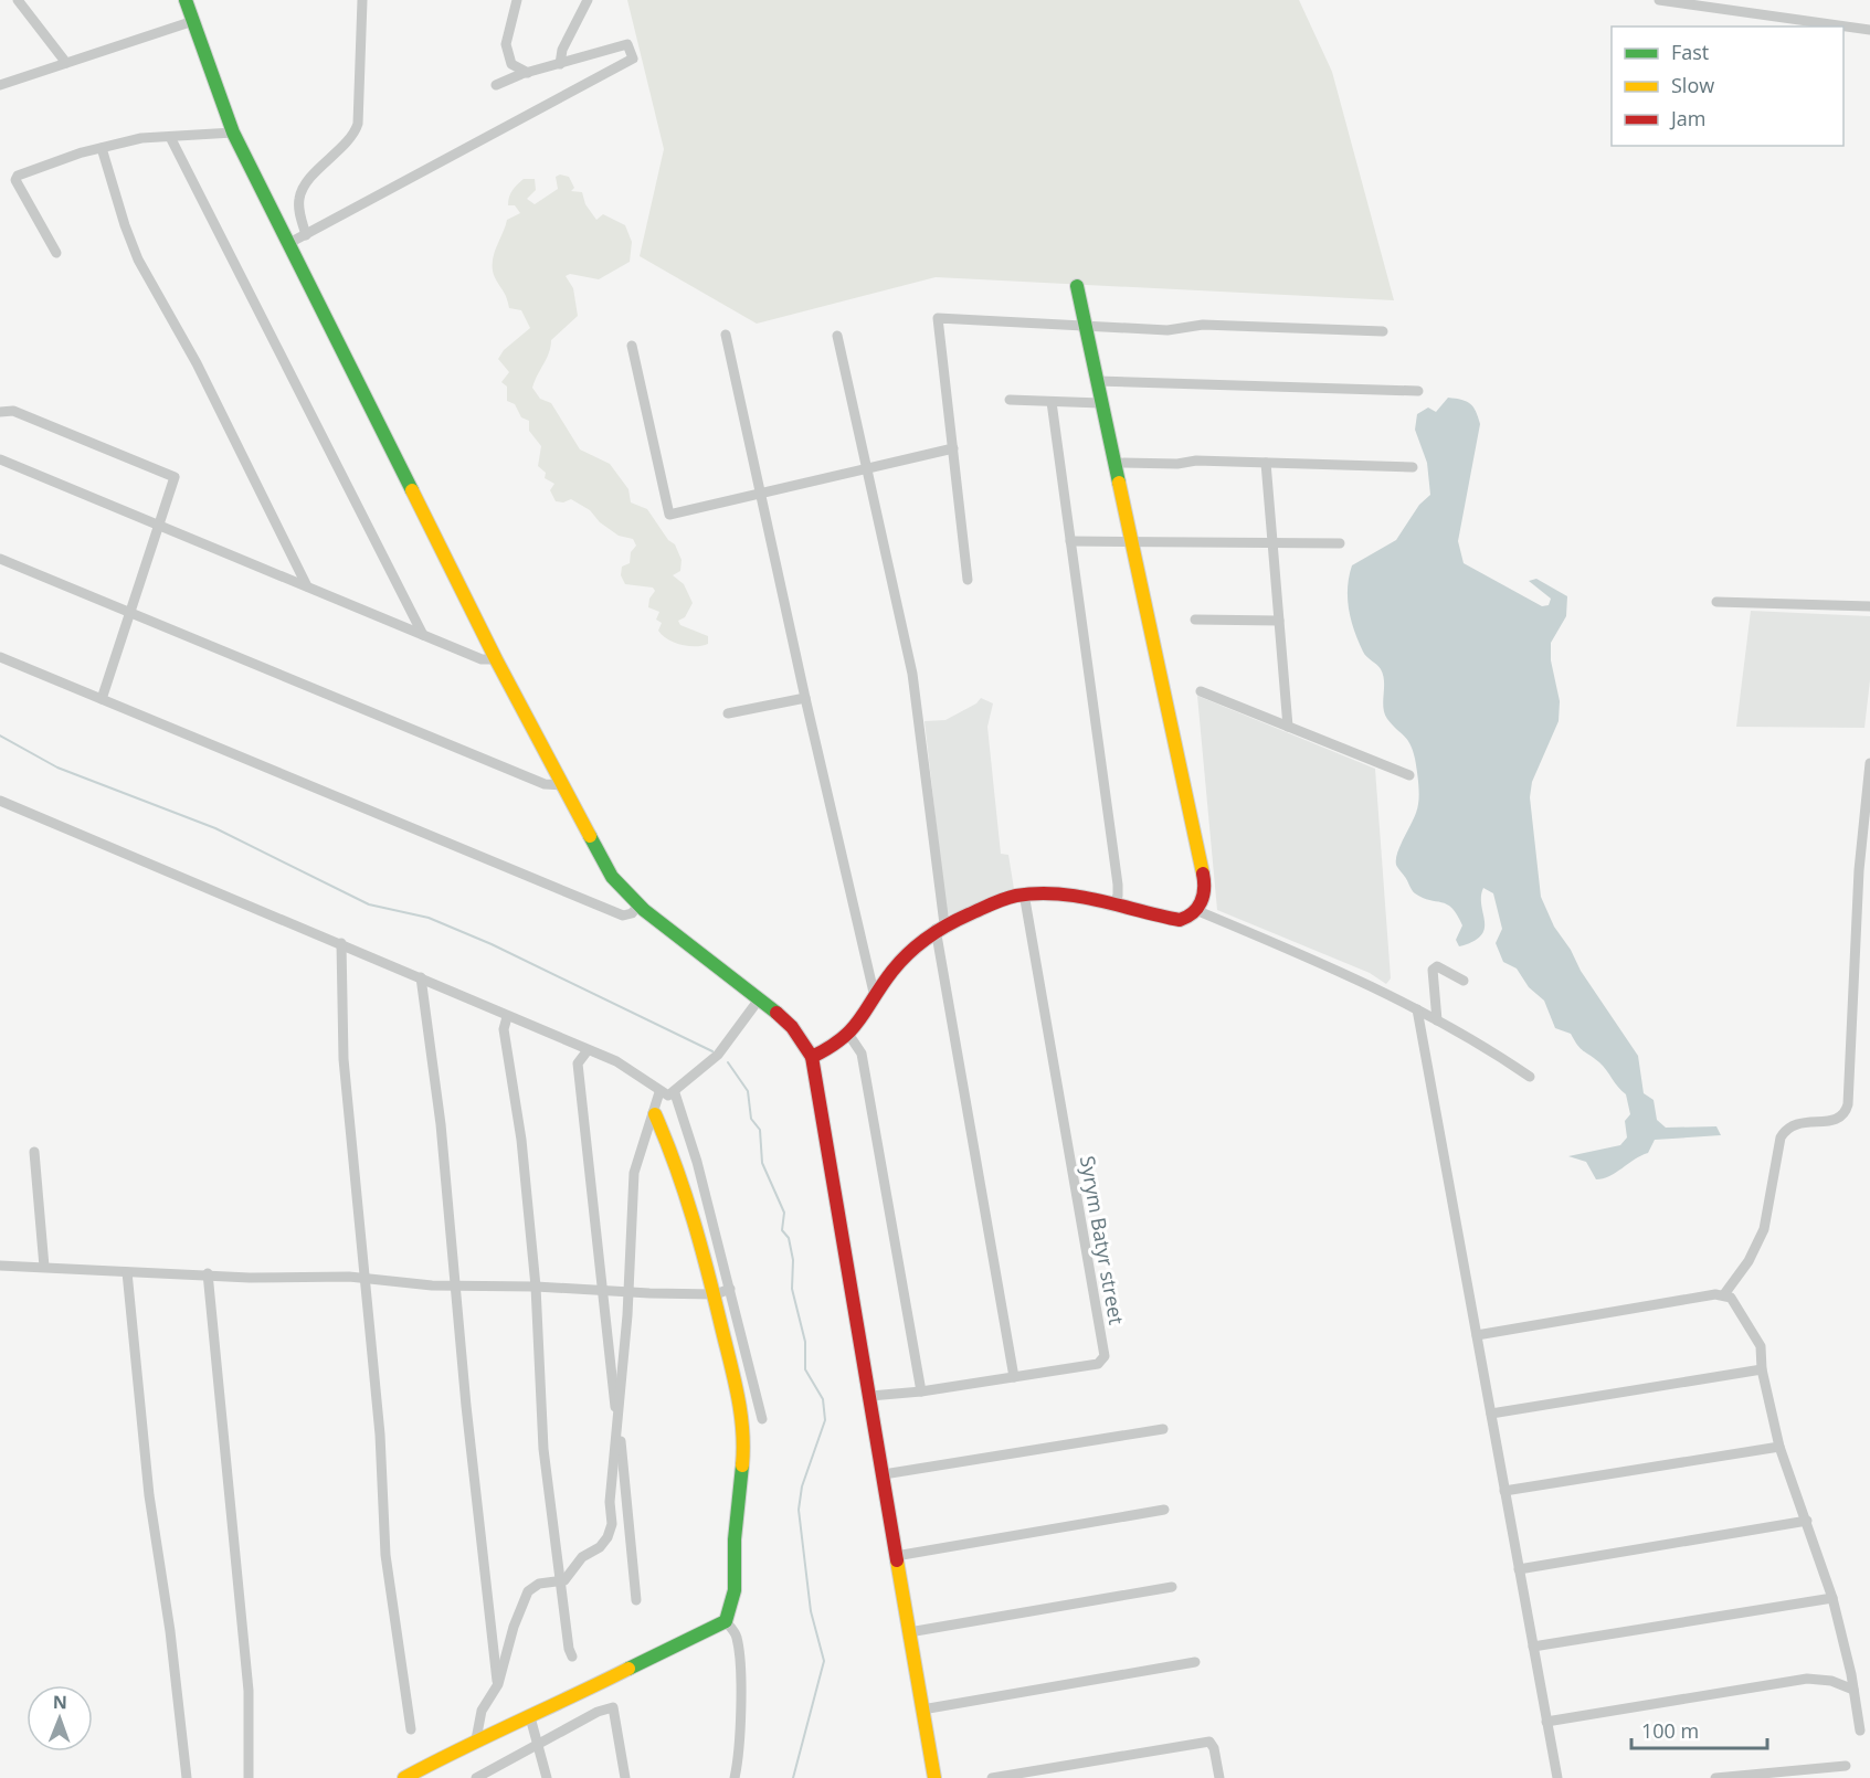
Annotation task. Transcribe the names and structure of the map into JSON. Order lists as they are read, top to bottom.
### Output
{
  "streets": {
    "street": ["Syrym Batyr street"]
  },
  "legend": ["Fast", "Slow", "Jam"],
  "scale_bar": "100 m",
  "north": "top"
}
